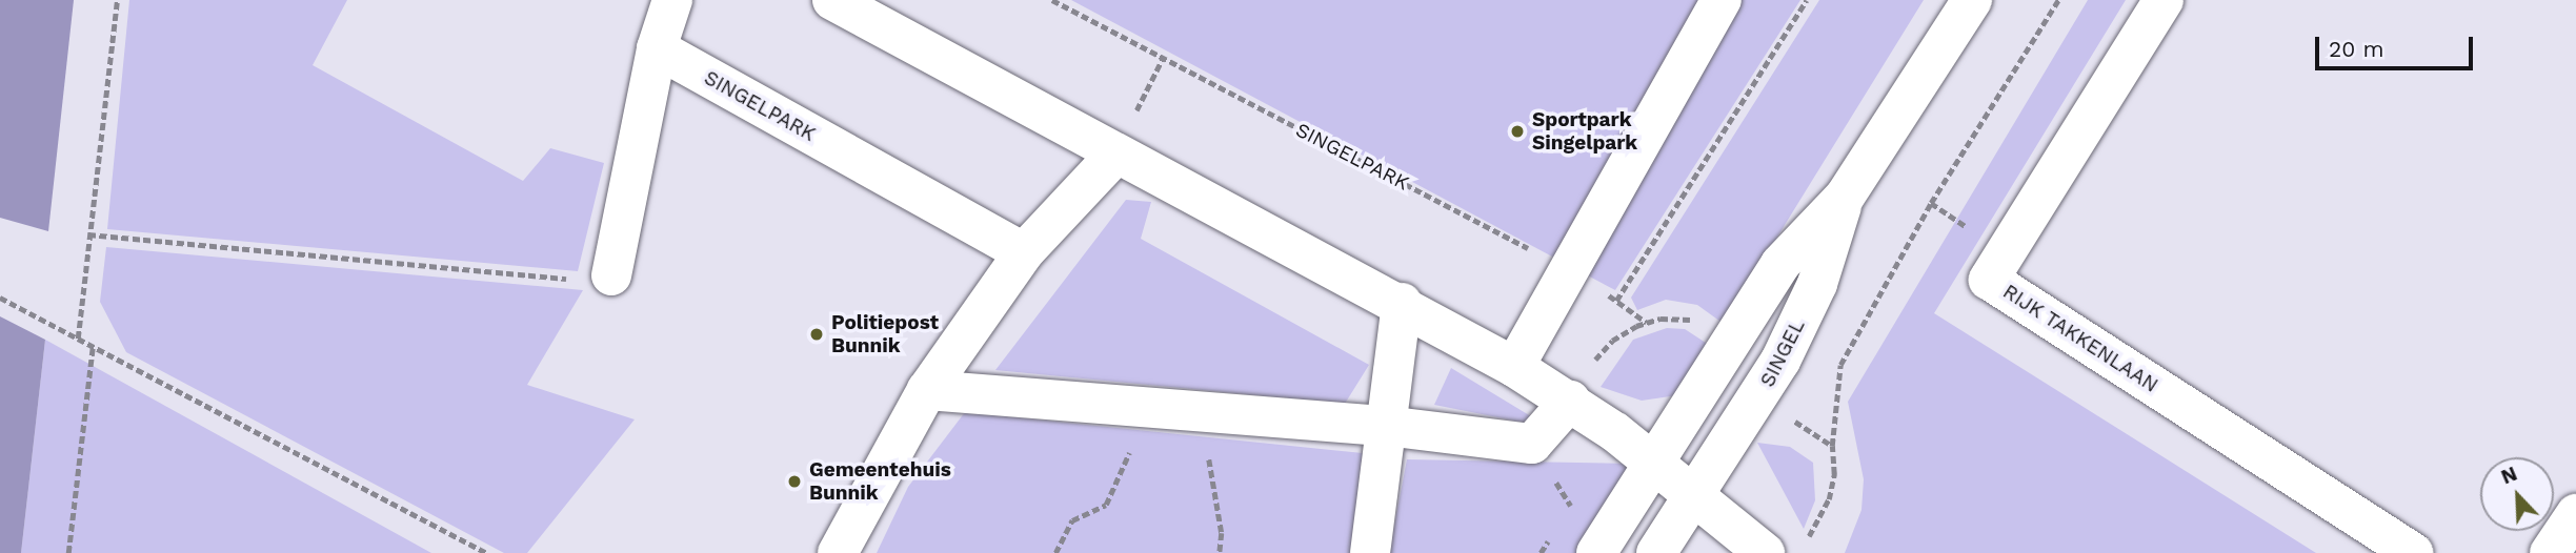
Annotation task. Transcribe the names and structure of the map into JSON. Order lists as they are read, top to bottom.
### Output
{
  "streets": {
    "street": ["SINGELPARK", "RIJK TAKKENLAAN", "SINGEL"]
  },
  "places": ["Sportpark Singelpark", "Politiepost Bunnik", "Gemeentehuis Bunnik"],
  "scale_bar": "20 m",
  "north": "top left"
}
